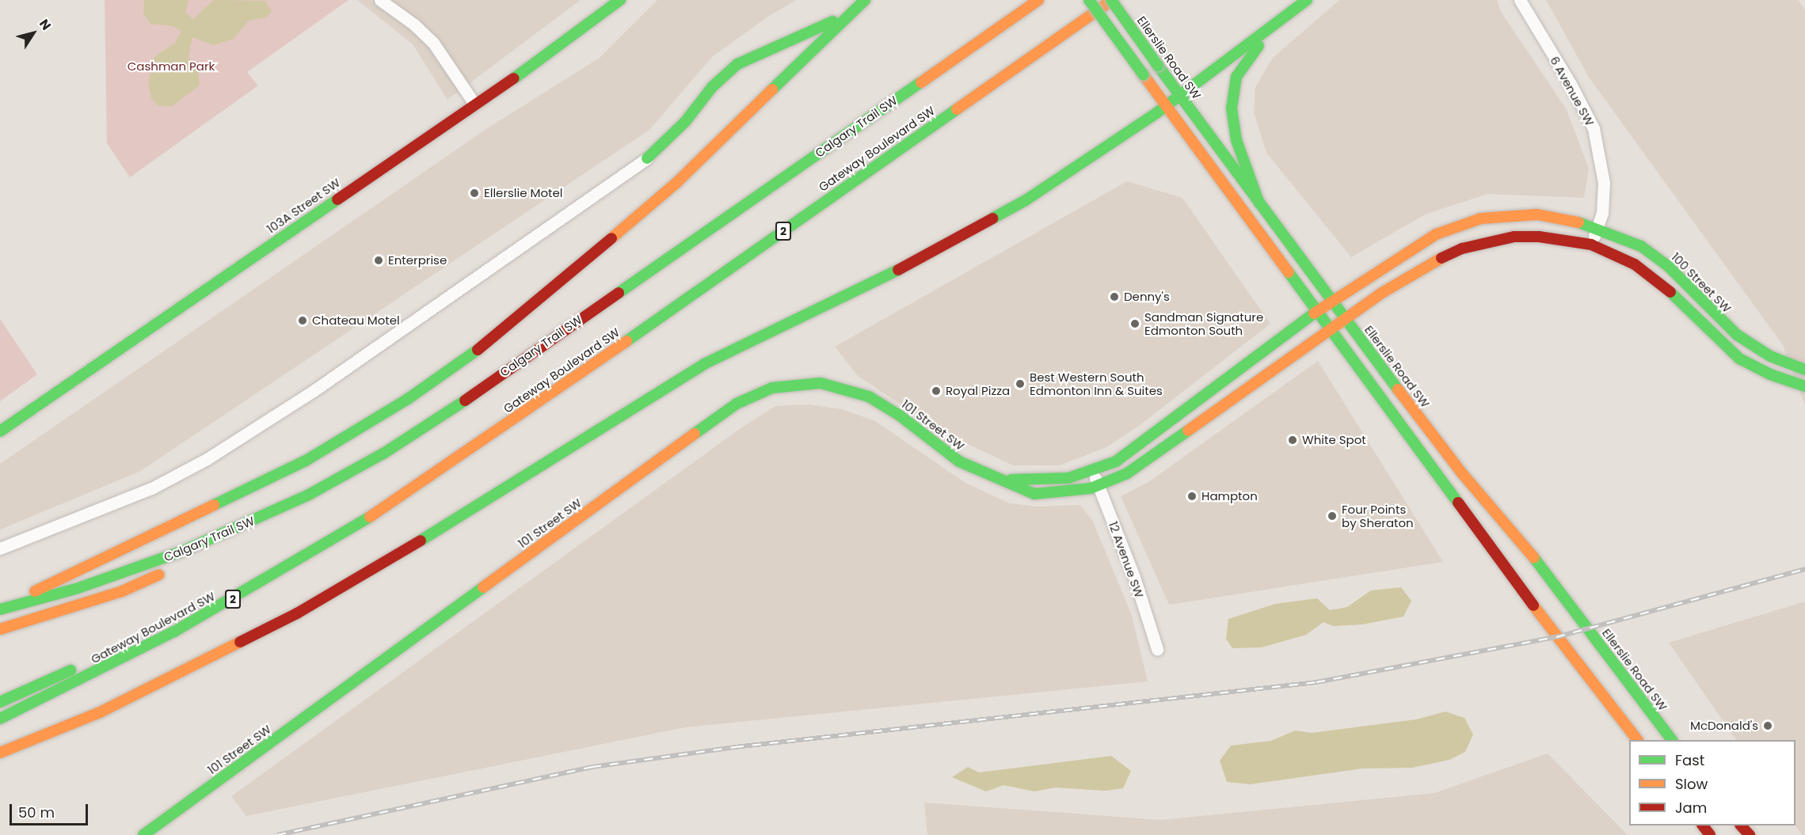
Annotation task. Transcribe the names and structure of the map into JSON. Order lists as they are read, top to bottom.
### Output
{
  "streets": {
    "main road": [
      "Ellerslie Road SW",
      "Calgary Trail SW",
      "Gateway Boulevard SW",
      "103A Street SW",
      "2",
      "100 Street SW",
      "101 Street SW"
    ],
    "street": ["6 Avenue SW", "12 Avenue SW"]
  },
  "crossings": [
    ["Ellerslie Road SW", "Gateway Boulevard SW"],
    ["Ellerslie Road SW", "100 Street SW"],
    ["6 Avenue SW", "100 Street SW"],
    ["100 Street SW", "101 Street SW"],
    ["101 Street SW", "12 Avenue SW"]
  ],
  "parks": ["Cashman Park"],
  "places": [
    "Ellerslie Motel",
    "Enterprise",
    "Denny's",
    "Chateau Motel",
    "Sandman Signature Edmonton South",
    "Best Western South Edmonton Inn & Suites",
    "Royal Pizza",
    "White Spot",
    "Hampton",
    "Four Points by Sheraton",
    "McDonald's"
  ],
  "legend": ["Fast", "Slow", "Jam"],
  "scale_bar": "50 m",
  "north": "top right"
}
